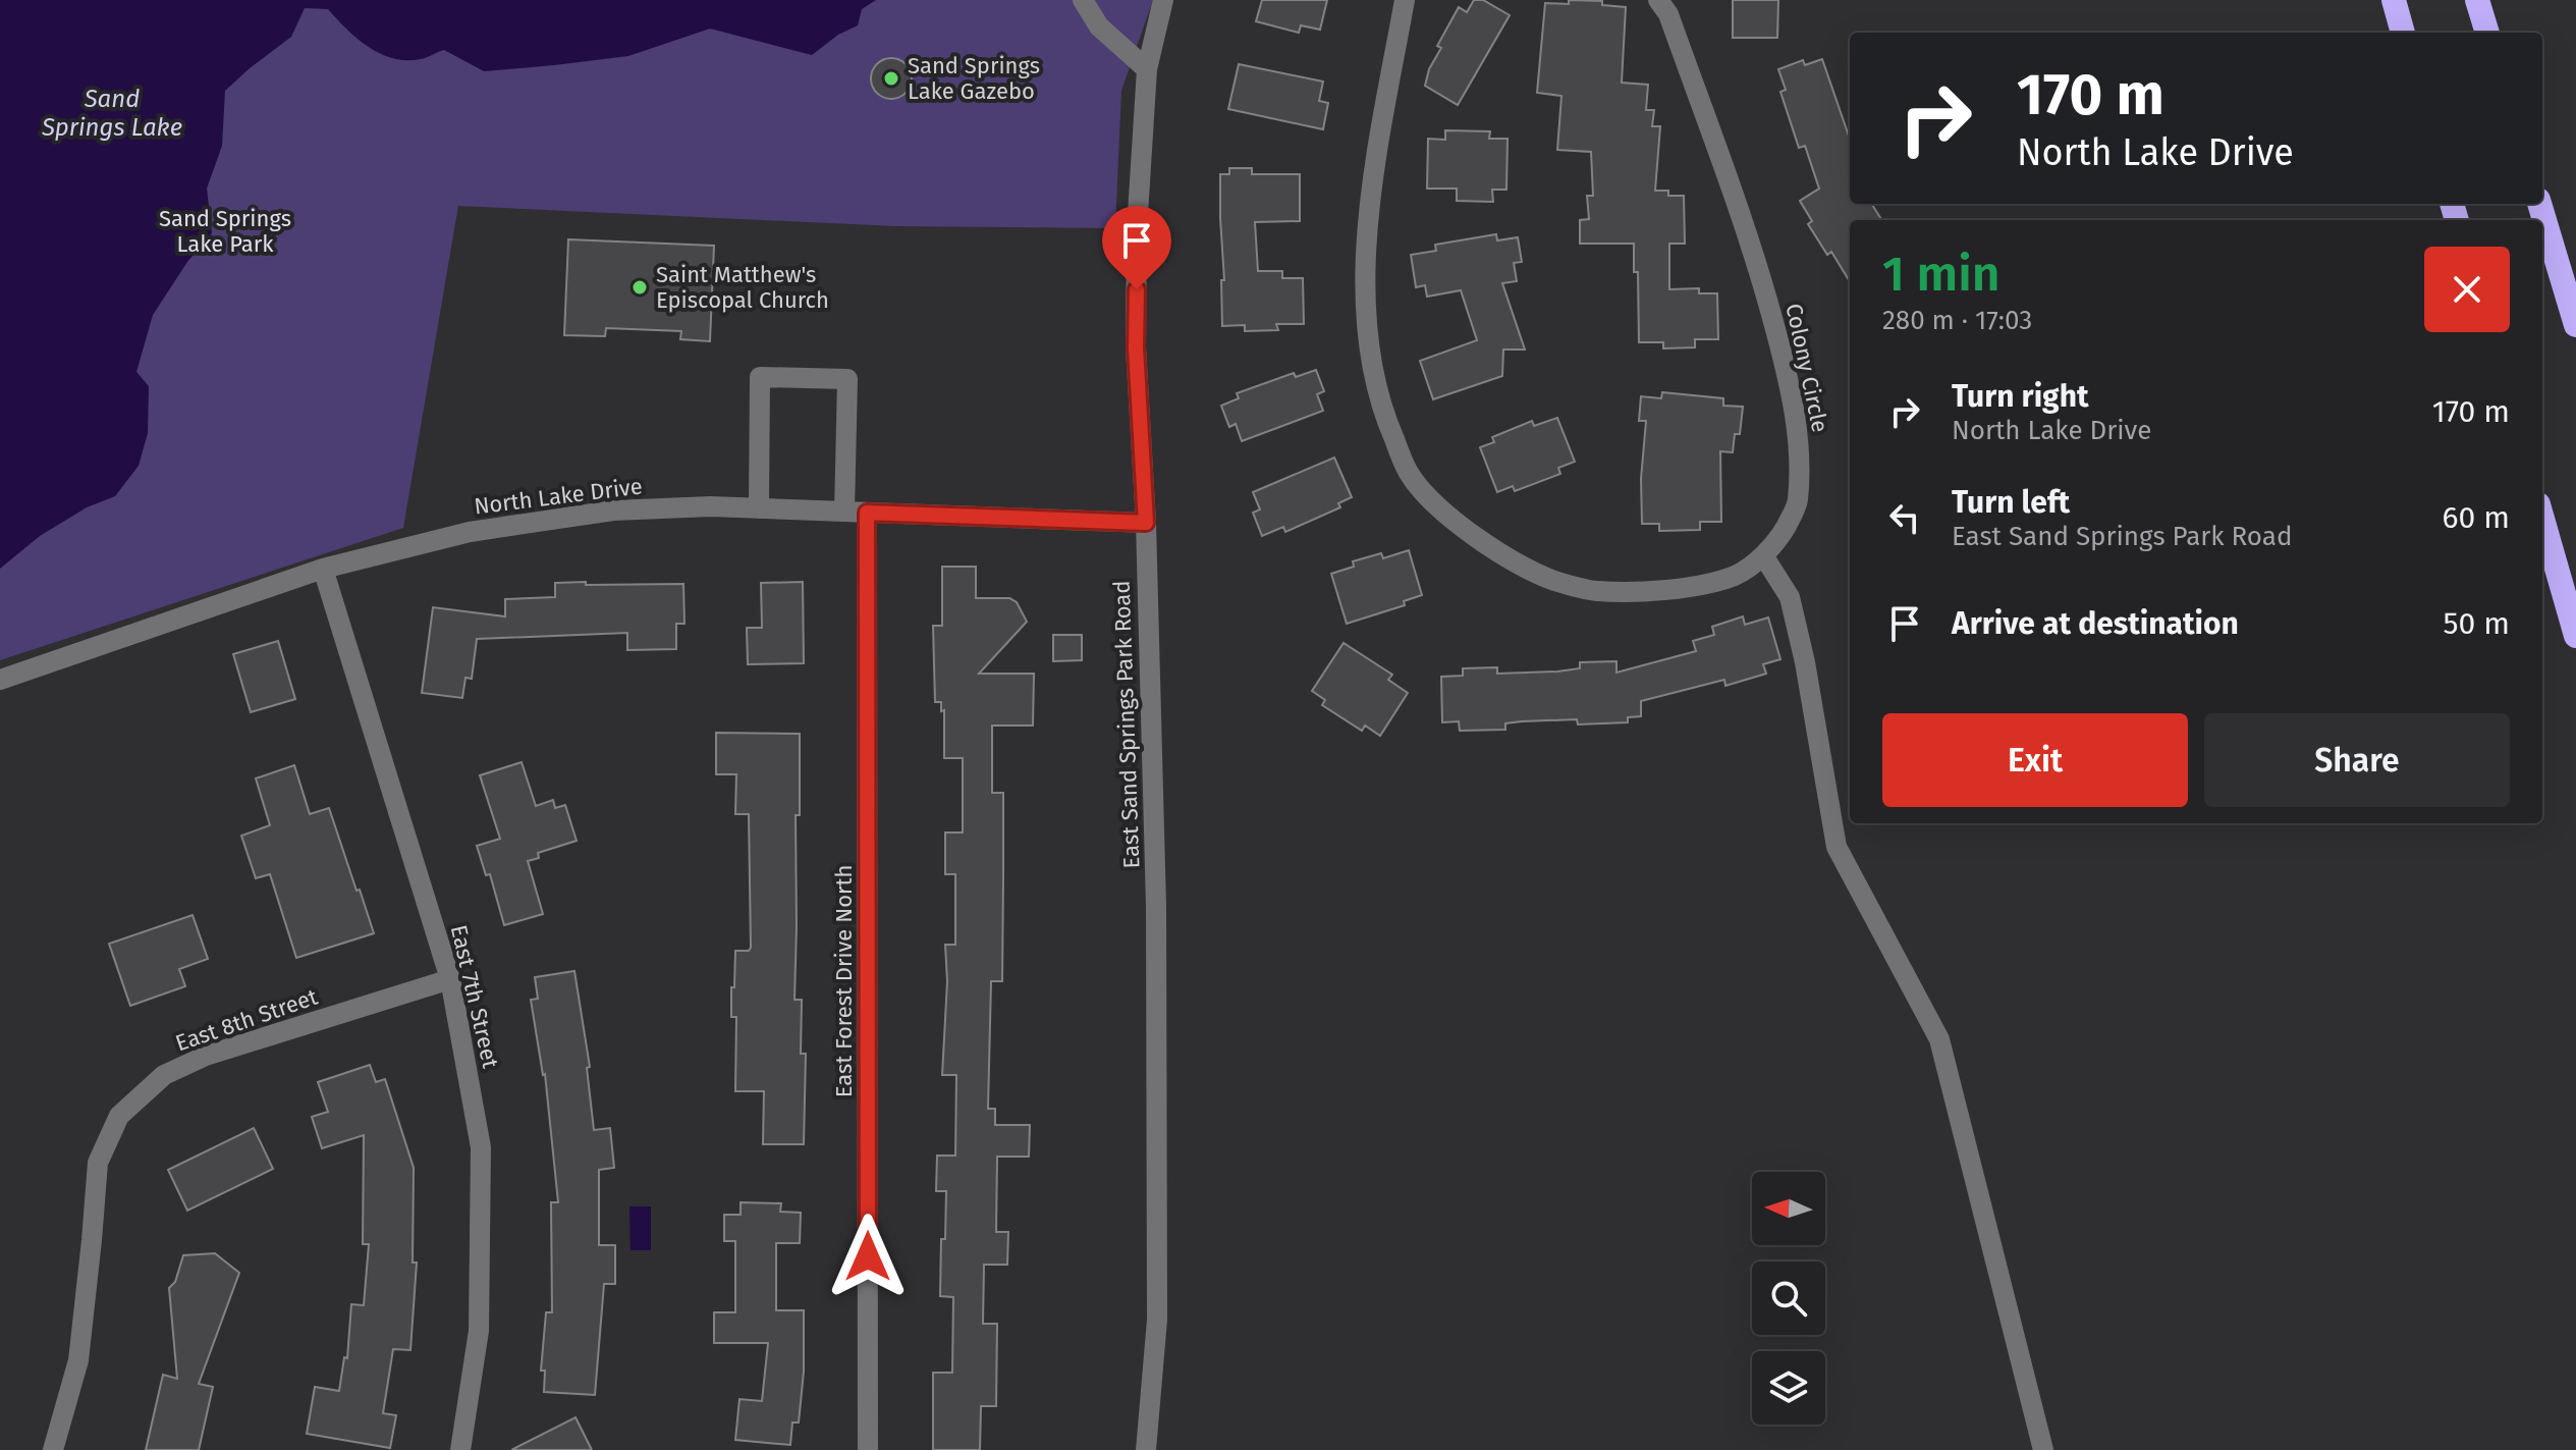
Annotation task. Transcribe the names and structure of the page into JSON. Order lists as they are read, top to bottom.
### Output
{
  "streets": {
    "street": [
      "Colony Circle",
      "North Lake Drive",
      "East Sand Springs Park Road",
      "East Forest Drive North",
      "East 7th Street",
      "East 8th Street"
    ]
  },
  "crossings": [
    ["North Lake Drive", "East Sand Springs Park Road"],
    ["North Lake Drive", "East Forest Drive North"],
    ["North Lake Drive", "East 7th Street"],
    ["East 7th Street", "East 8th Street"]
  ],
  "water": ["Sand Springs Lake"],
  "parks": ["Sand Springs Lake Park"],
  "places": ["Sand Springs Lake Gazebo", "Saint Matthew's Episcopal Church"],
  "north": "left",
  "page": {
    "turn": ["170 m", "North Lake Drive"],
    "heading": ["1 min", "280 m · 17:03"],
    "list": [
      {
        "name": "Turn right",
        "note": "North Lake Drive",
        "value": "170 m"
      },
      {
        "name": "Turn left",
        "note": "East Sand Springs Park Road",
        "value": "60 m"
      },
      {
        "name": "Arrive at destination",
        "value": "50 m"
      }
    ],
    "buttons": ["Exit", "Share"]
  }
}
